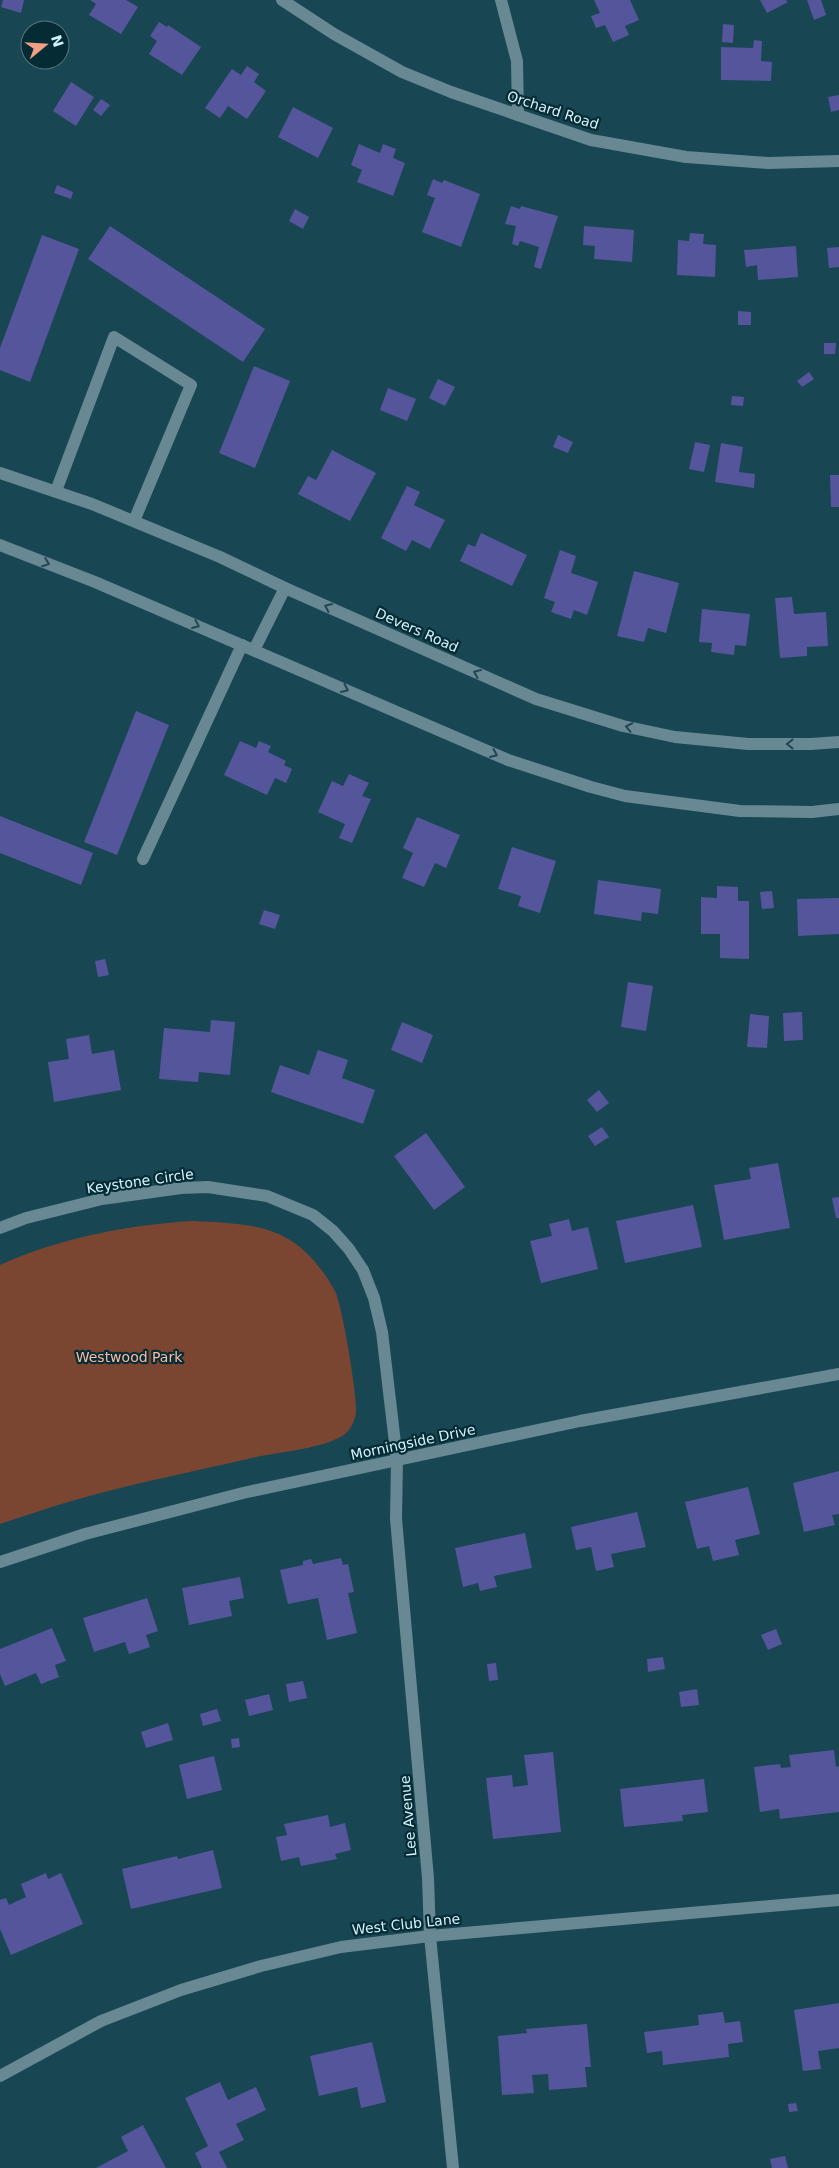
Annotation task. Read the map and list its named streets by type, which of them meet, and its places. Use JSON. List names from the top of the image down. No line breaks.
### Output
{"streets":{"street":["Orchard Road","Devers Road","Keystone Circle","Morningside Drive","Lee Avenue","West Club Lane"]},"crossings":[["Keystone Circle","Morningside Drive"],["Keystone Circle","Lee Avenue"],["Morningside Drive","Lee Avenue"],["Lee Avenue","West Club Lane"]],"parks":["Westwood Park"],"north":"right"}
